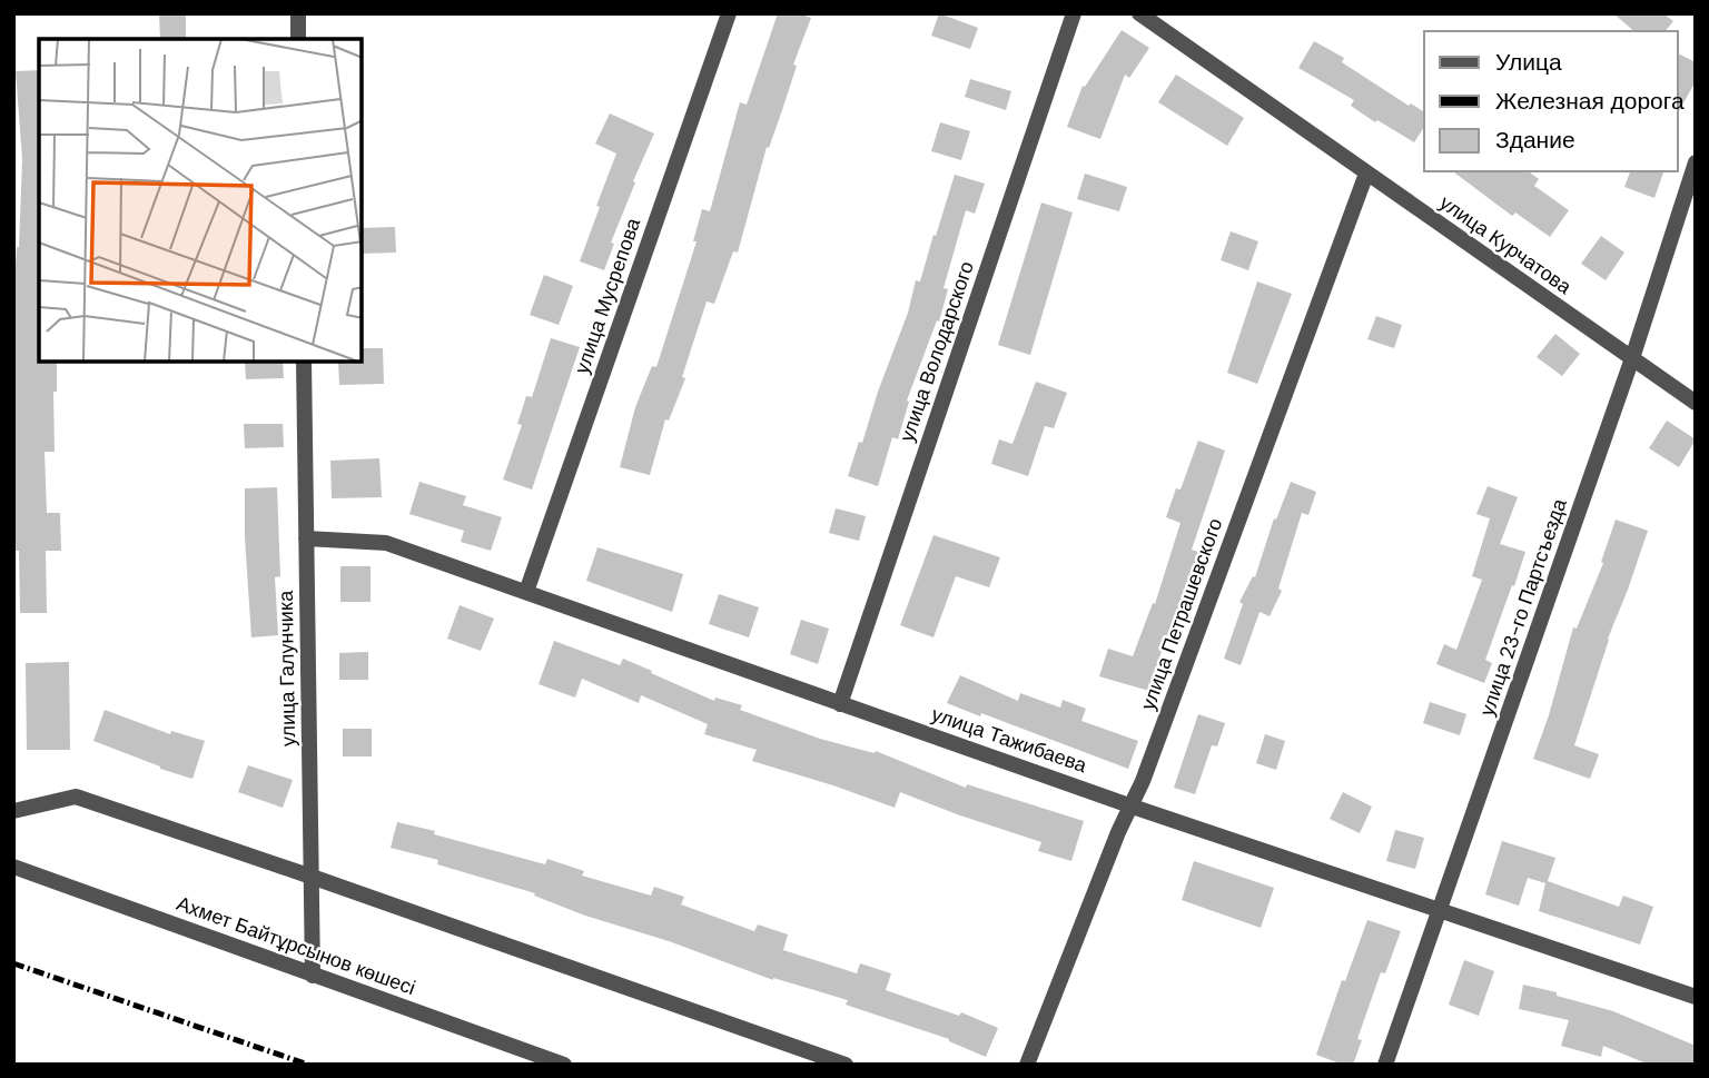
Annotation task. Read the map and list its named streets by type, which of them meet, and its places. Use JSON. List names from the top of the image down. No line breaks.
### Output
{"streets":{"street":["улица Курчатова","улица Мусрепова","улица Володарского","улица 23-го Партсъезда","улица Петрашевского","улица Галунчика","улица Тажибаева","Ахмет Байтұрсынов көшесі"]},"crossings":[["улица Курчатова","улица 23-го Партсъезда"],["улица Курчатова","улица Петрашевского"],["улица Мусрепова","улица Тажибаева"],["улица Володарского","улица Тажибаева"],["улица 23-го Партсъезда","улица Тажибаева"],["улица Петрашевского","улица Тажибаева"],["улица Галунчика","улица Тажибаева"],["улица Галунчика","Ахмет Байтұрсынов көшесі"]],"legend":["Улица","Железная дорога","Здание"]}
